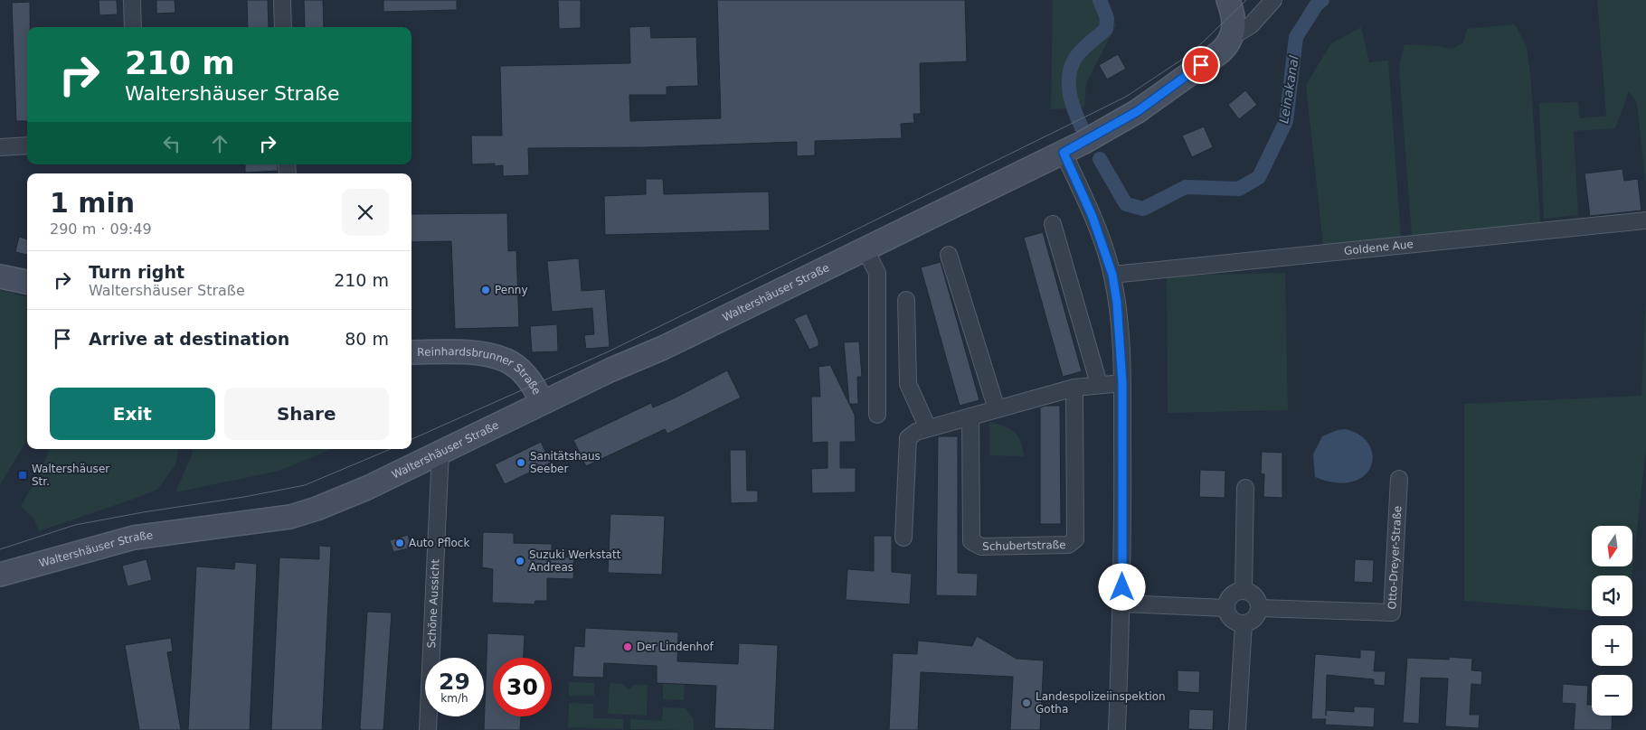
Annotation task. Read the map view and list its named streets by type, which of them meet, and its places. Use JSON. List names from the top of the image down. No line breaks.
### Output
{"streets":{"main road":["Waltershäuser Straße","Reinhardsbrunner Straße"],"street":["Goldene Aue","Schubertstraße","Otto-Dreyer-Straße","Schöne Aussicht"]},"crossings":[["Waltershäuser Straße","Reinhardsbrunner Straße"],["Waltershäuser Straße","Schöne Aussicht"]],"water":["Leinakanal"],"places":{"other":["Penny","Sanitätshaus Seeber","Auto Pflock","Suzuki Werkstatt Andreas","Der Lindenhof","Landespolizeiinspektion Gotha"],"transit":["Waltershäuser Str."]},"north":"bottom","page":{"turn":["210 m","Waltershäuser Straße"],"heading":["1 min","290 m · 09:49"],"list":[{"name":"Turn right","note":"Waltershäuser Straße","value":"210 m"},{"name":"Arrive at destination","value":"80 m"}],"buttons":["Exit","Share"],"map_buttons":["+","−"],"speed":"29 km/h","limit":"30"}}
